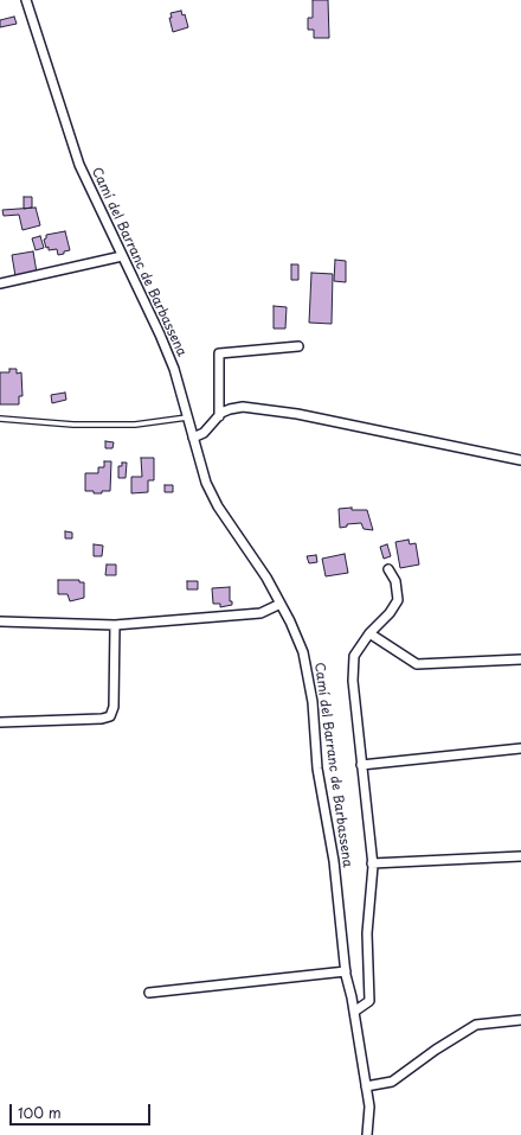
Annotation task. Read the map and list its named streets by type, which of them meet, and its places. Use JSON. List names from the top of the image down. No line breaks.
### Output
{"streets":{"street":["Camí del Barranc de Barbassena"]},"scale_bar":"100 m"}
